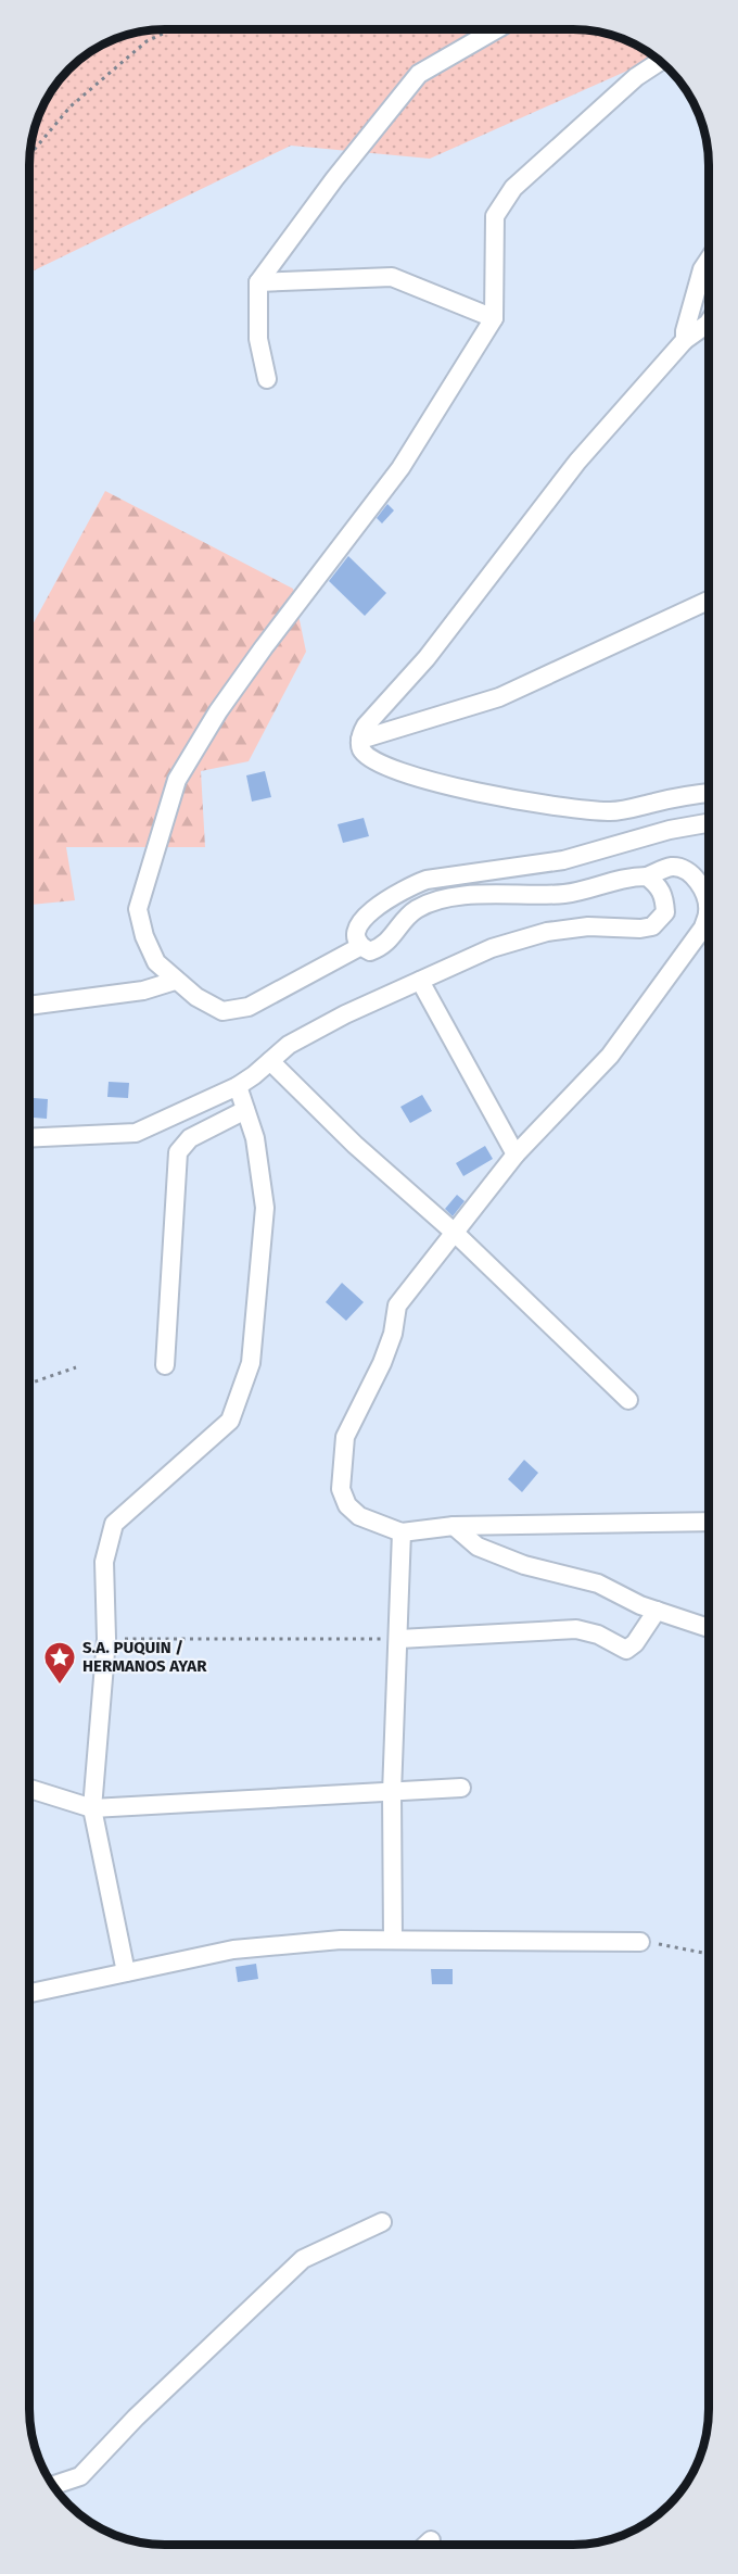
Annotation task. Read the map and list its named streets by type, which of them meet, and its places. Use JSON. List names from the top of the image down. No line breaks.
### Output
{"places":{"place":["S.A. PUQUIN / HERMANOS AYAR"]}}
